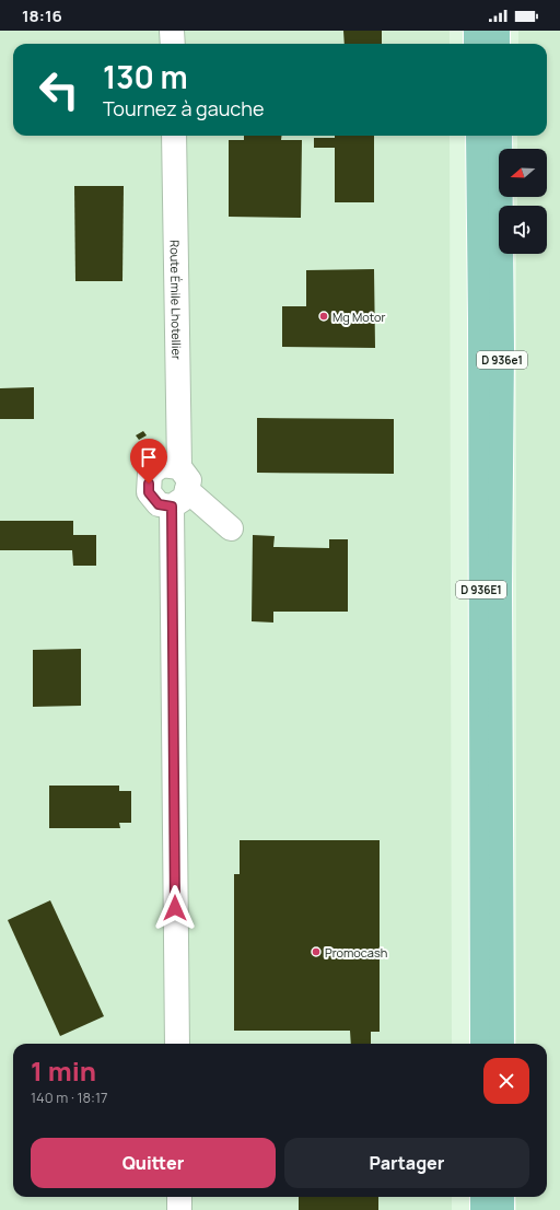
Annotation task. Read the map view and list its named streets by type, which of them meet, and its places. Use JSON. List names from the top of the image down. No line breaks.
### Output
{"streets":{"main road":["D 936e1","D 936E1"],"street":["Route Émile Lhotellier"]},"crossings":[["D 936e1","D 936E1"]],"places":["Mg Motor","Promocash"],"north":"left","page":{"status":"18:16","turn":["130 m","Tournez à gauche"],"heading":["1 min","140 m · 18:17"],"buttons":["Quitter","Partager"]}}
